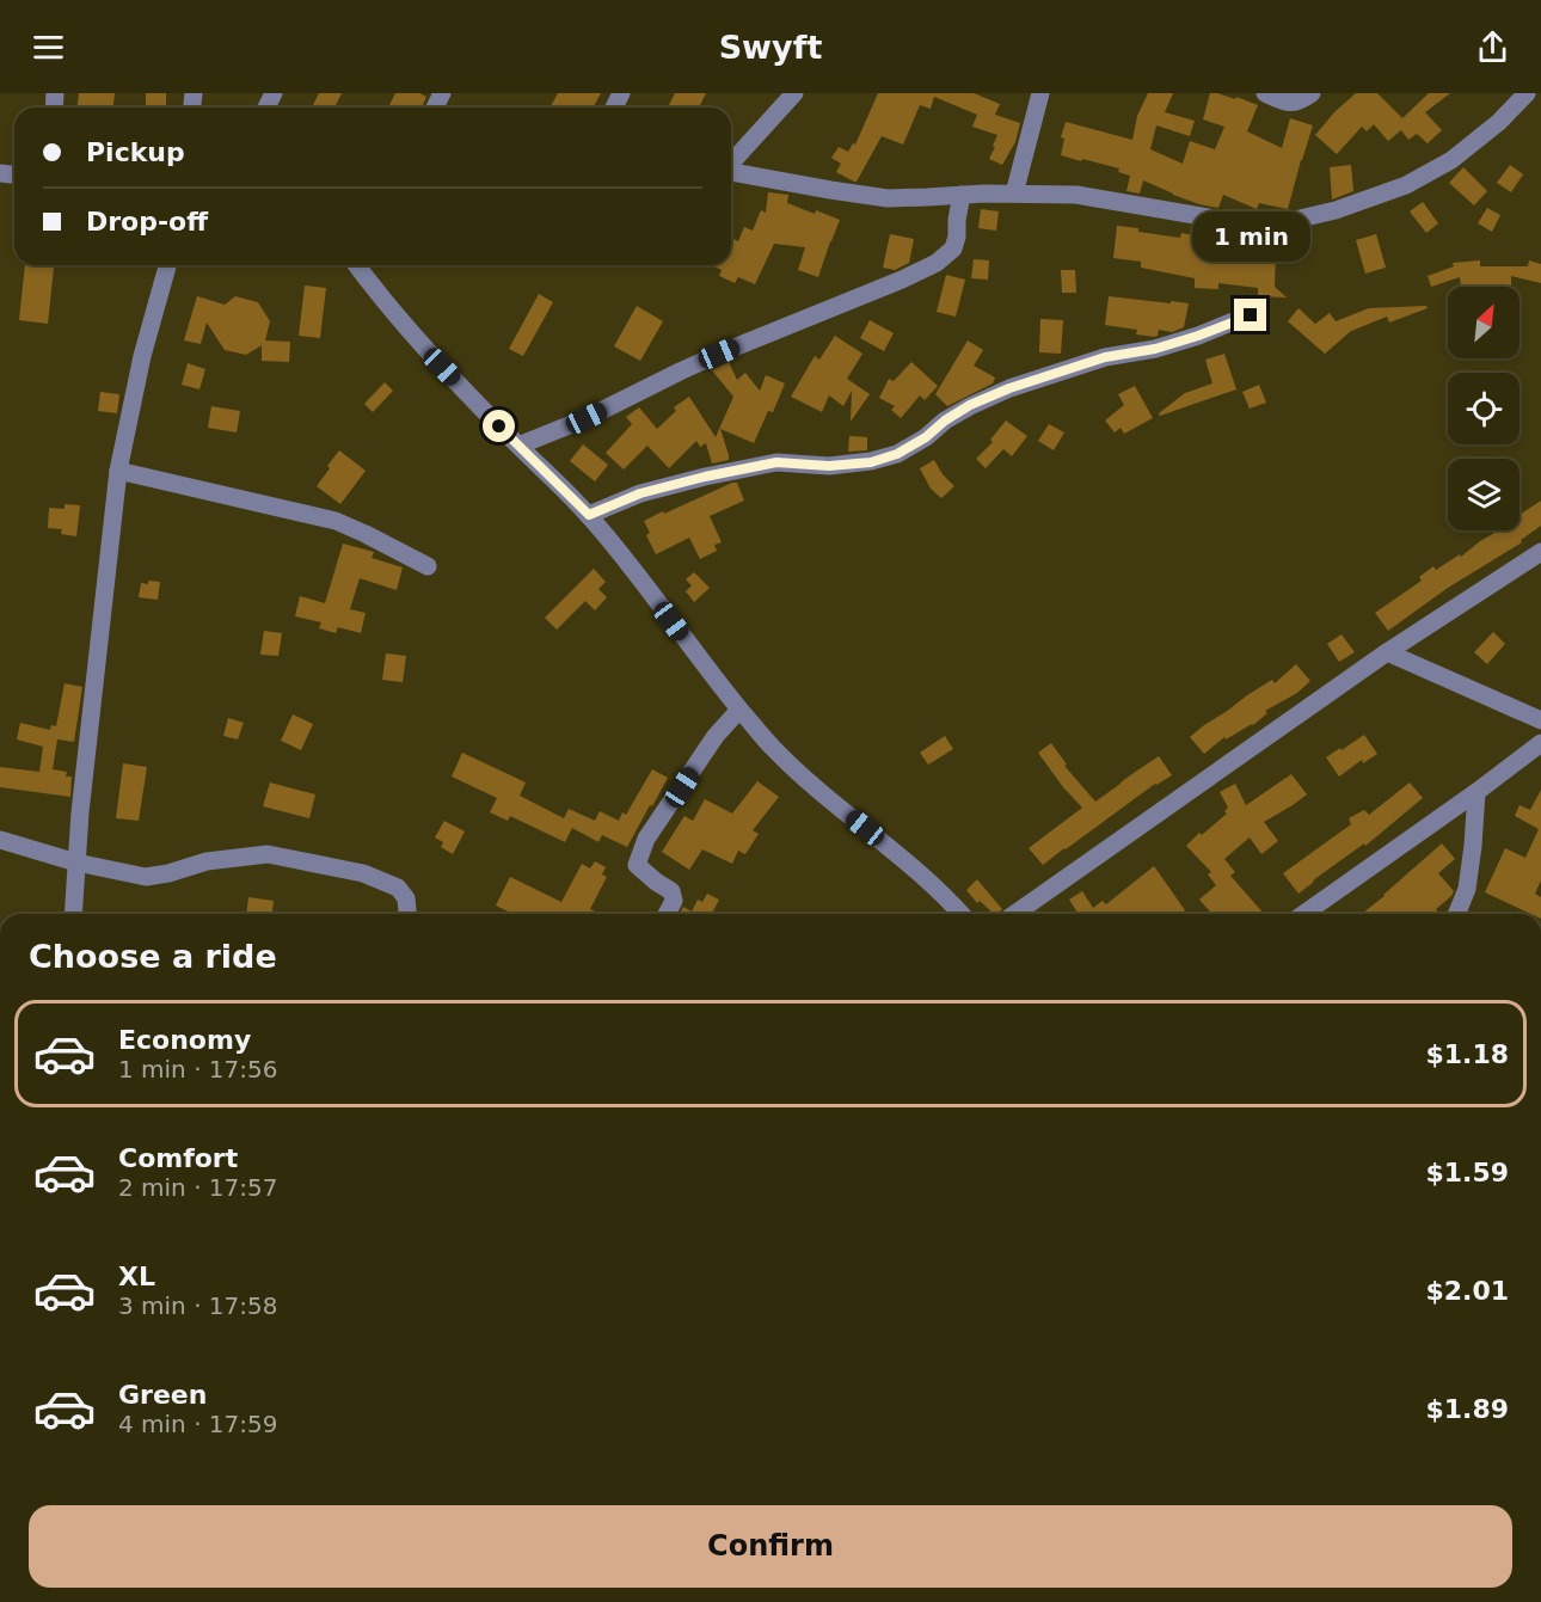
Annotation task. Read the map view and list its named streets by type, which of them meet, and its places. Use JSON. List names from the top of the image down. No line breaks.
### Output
{"north":"top right","page":{"header":"Swyft","banner":["Pickup","Drop-off"],"bubble":"1 min","heading":"Choose a ride","list":[{"name":"Economy","note":"1 min · 17:56","value":"$1.18"},{"name":"Comfort","note":"2 min · 17:57","value":"$1.59"},{"name":"XL","note":"3 min · 17:58","value":"$2.01"},{"name":"Green","note":"4 min · 17:59","value":"$1.89"}],"buttons":"Confirm"}}
